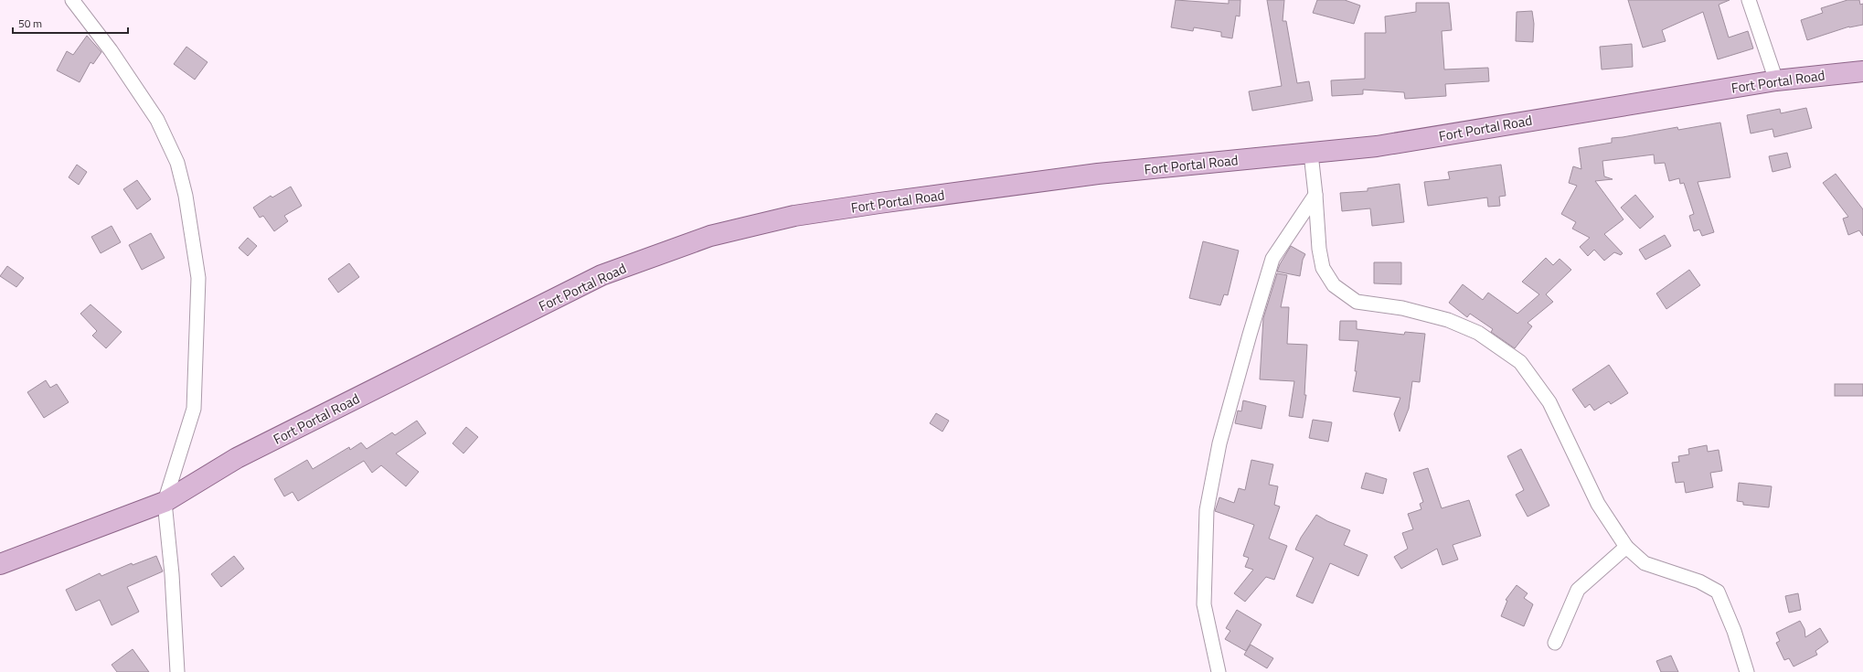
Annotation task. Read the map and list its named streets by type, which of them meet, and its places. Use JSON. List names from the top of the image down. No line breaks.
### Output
{"streets":{"main road":["Fort Portal Road"]},"scale_bar":"50 m"}
